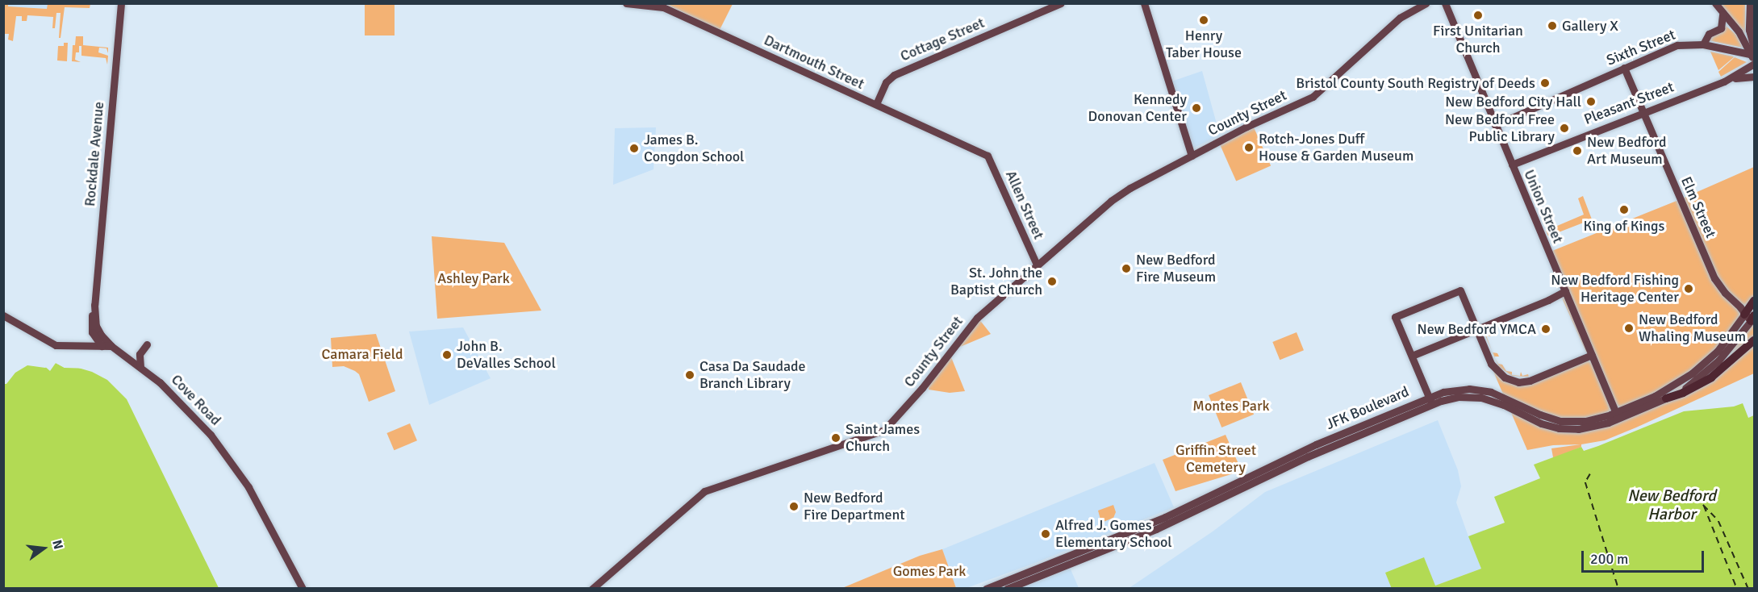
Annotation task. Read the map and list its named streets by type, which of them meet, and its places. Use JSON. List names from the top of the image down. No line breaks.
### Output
{"streets":{"main road":["Cottage Street","Sixth Street","Dartmouth Street","Pleasant Street","County Street","Rockdale Avenue","Allen Street","Union Street","Elm Street","Cove Road","JFK Boulevard"]},"crossings":[["Cottage Street","Dartmouth Street"],["Sixth Street","Union Street"],["Sixth Street","Elm Street"],["Dartmouth Street","Allen Street"],["Pleasant Street","Union Street"],["Pleasant Street","Elm Street"],["County Street","Allen Street"],["Rockdale Avenue","Cove Road"],["Union Street","JFK Boulevard"],["Elm Street","JFK Boulevard"]],"water":["New Bedford Harbor"],"parks":["Ashley Park","Camara Field","Montes Park","Griffin Street Cemetery","Gomes Park"],"places":["First Unitarian Church","Henry Taber House","Gallery X","Bristol County South Registry of Deeds","New Bedford City Hall","Kennedy Donovan Center","New Bedford Free Public Library","Rotch-Jones Duff House & Garden Museum","James B. Congdon School","New Bedford Art Museum","King of Kings","New Bedford Fire Museum","St. John the Baptist Church","New Bedford Fishing Heritage Center","New Bedford Whaling Museum","New Bedford YMCA","John B. DeValles School","Casa Da Saudade Branch Library","Saint James Church","New Bedford Fire Department","Alfred J. Gomes Elementary School"],"scale_bar":"200 m","north":"right"}
